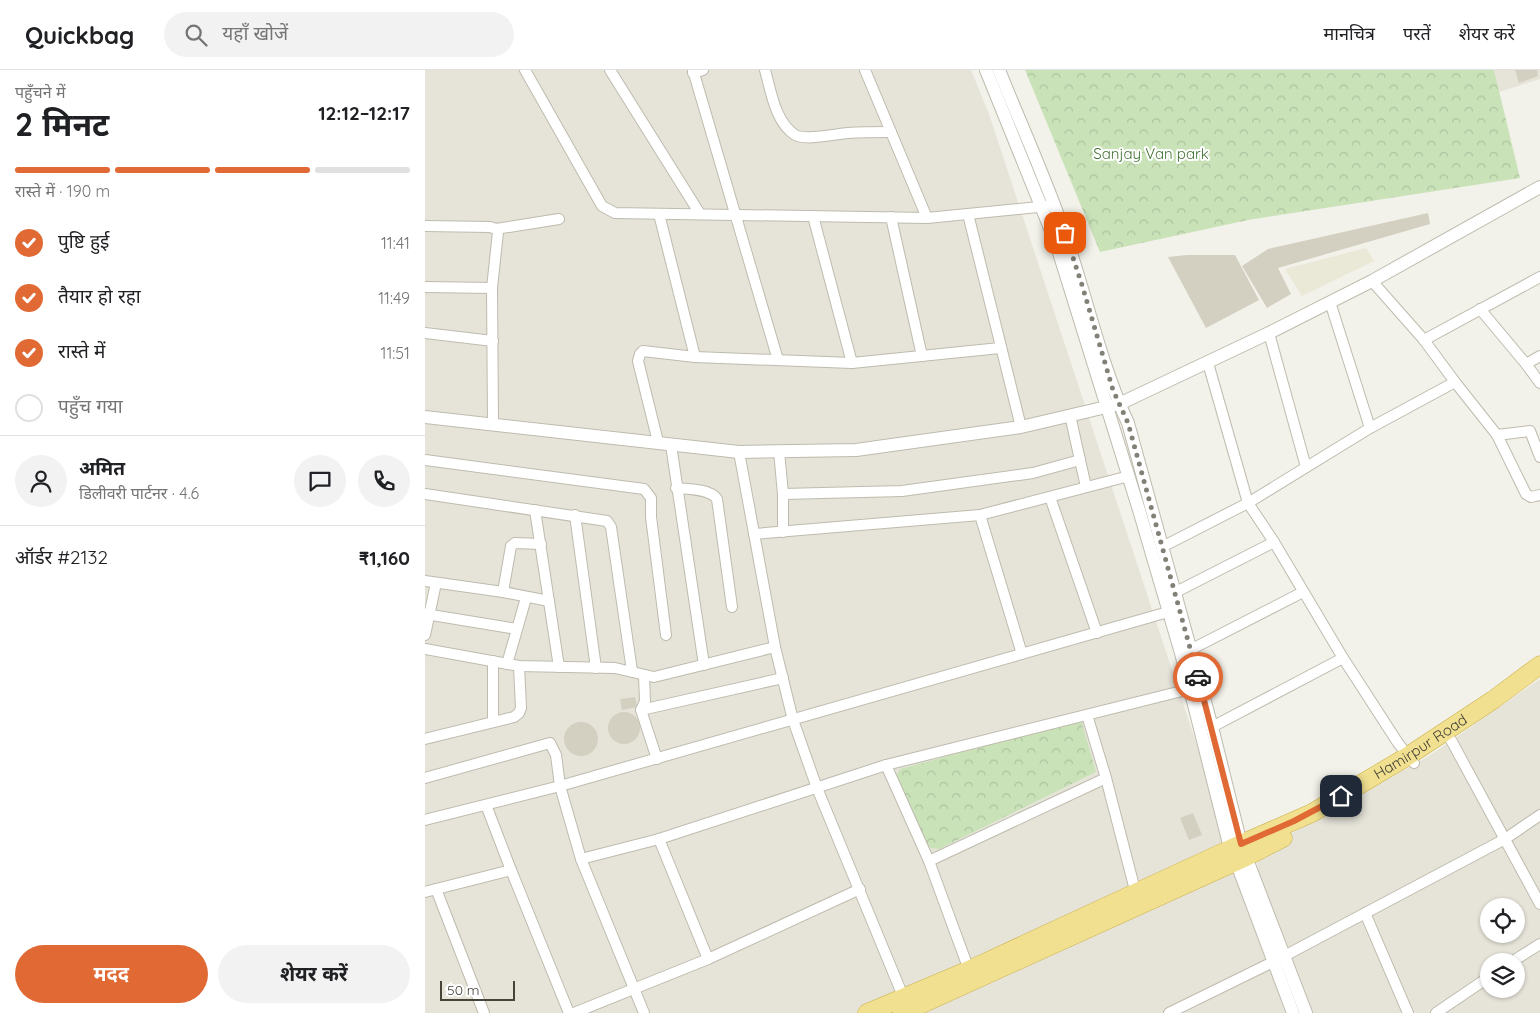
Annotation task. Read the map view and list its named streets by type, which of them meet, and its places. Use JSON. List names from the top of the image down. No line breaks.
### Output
{"streets":{"highway":["Hamirpur Road"]},"parks":["Sanjay Van park"],"scale_bar":"50 m","page":{"header":"Quickbag","search":"यहाँ खोजें","nav":["मानचित्र","परतें","शेयर करें"],"heading":["2 मिनट","पहुँचने में","12:12–12:17"],"panel":["अमित","डिलीवरी पार्टनर · 4.6","ऑर्डर #2132","₹1,160"],"bar":"रास्ते में · 190 m","list":[["पुष्टि हुई","11:41"],["तैयार हो रहा","11:49"],["रास्ते में","11:51"],"पहुँच गया"],"buttons":["मदद","शेयर करें"],"scale":"50 m"}}
